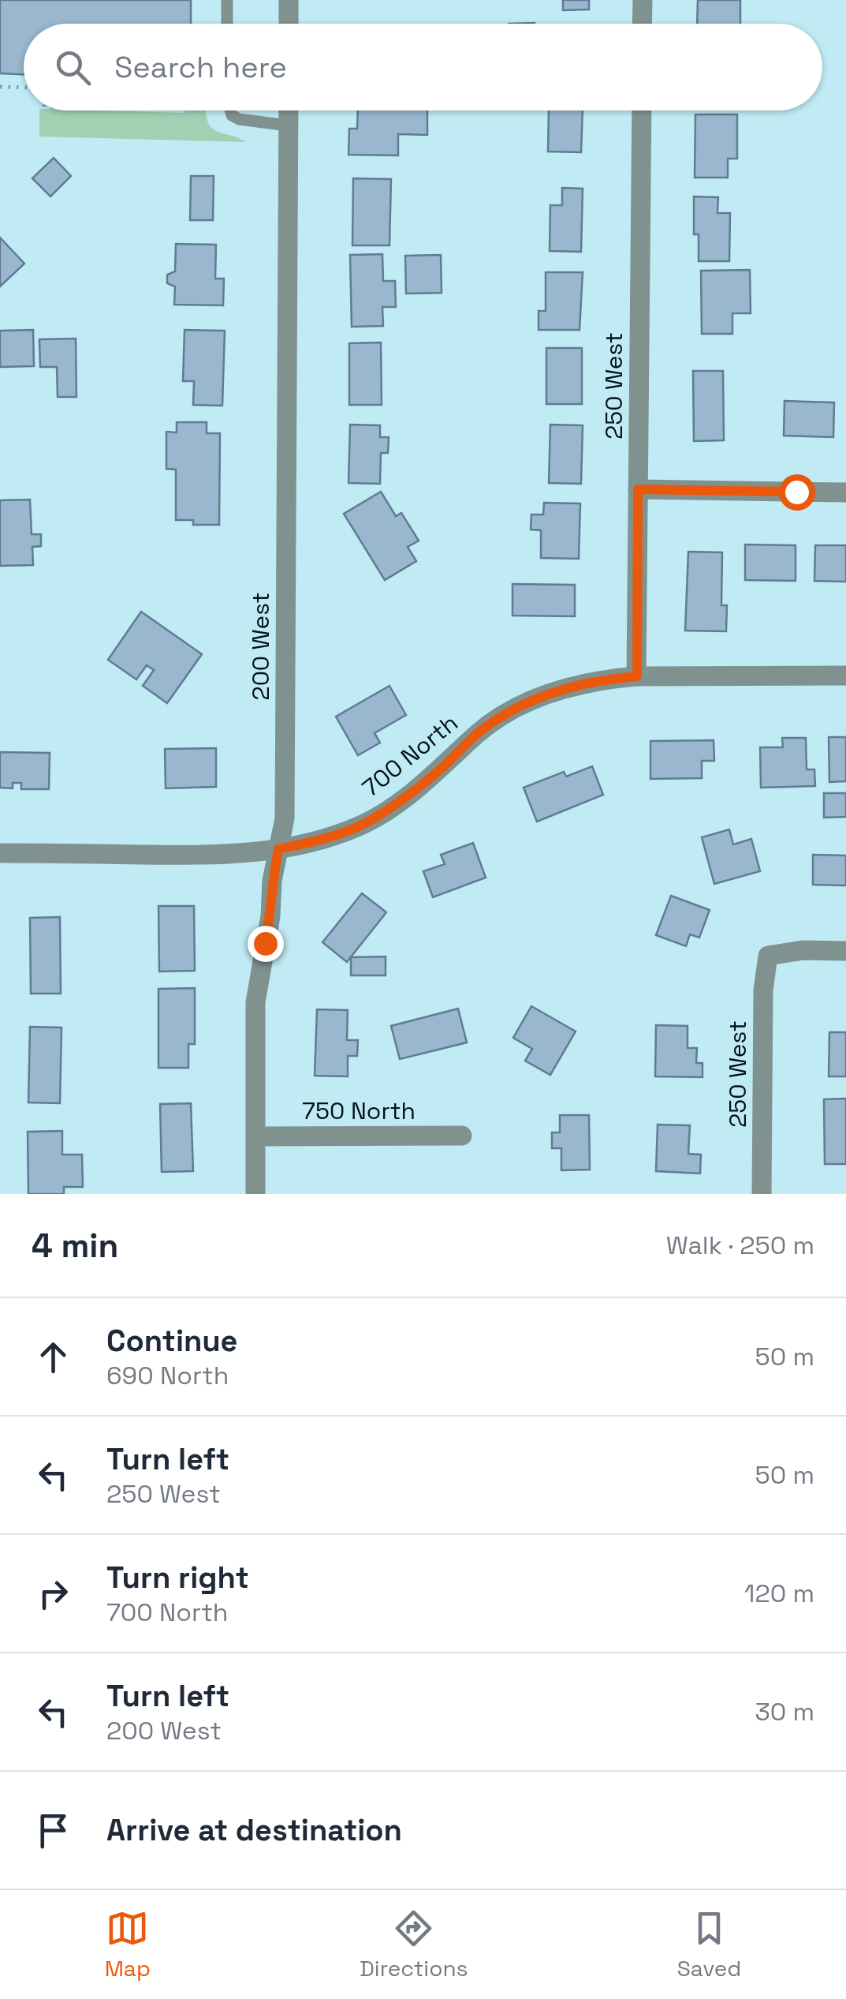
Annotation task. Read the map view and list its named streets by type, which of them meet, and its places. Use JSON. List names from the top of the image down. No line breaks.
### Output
{"streets":{"street":["250 West","200 West","700 North","750 North"]},"crossings":[["250 West","700 North"],["200 West","700 North"],["200 West","750 North"]],"page":{"search":"Search here","heading":["4 min","Walk · 250 m"],"list":[["Continue","690 North","50 m"],["Turn left","250 West","50 m"],["Turn right","700 North","120 m"],["Turn left","200 West","30 m"],"Arrive at destination"],"nav":["Map","Directions","Saved"]}}
